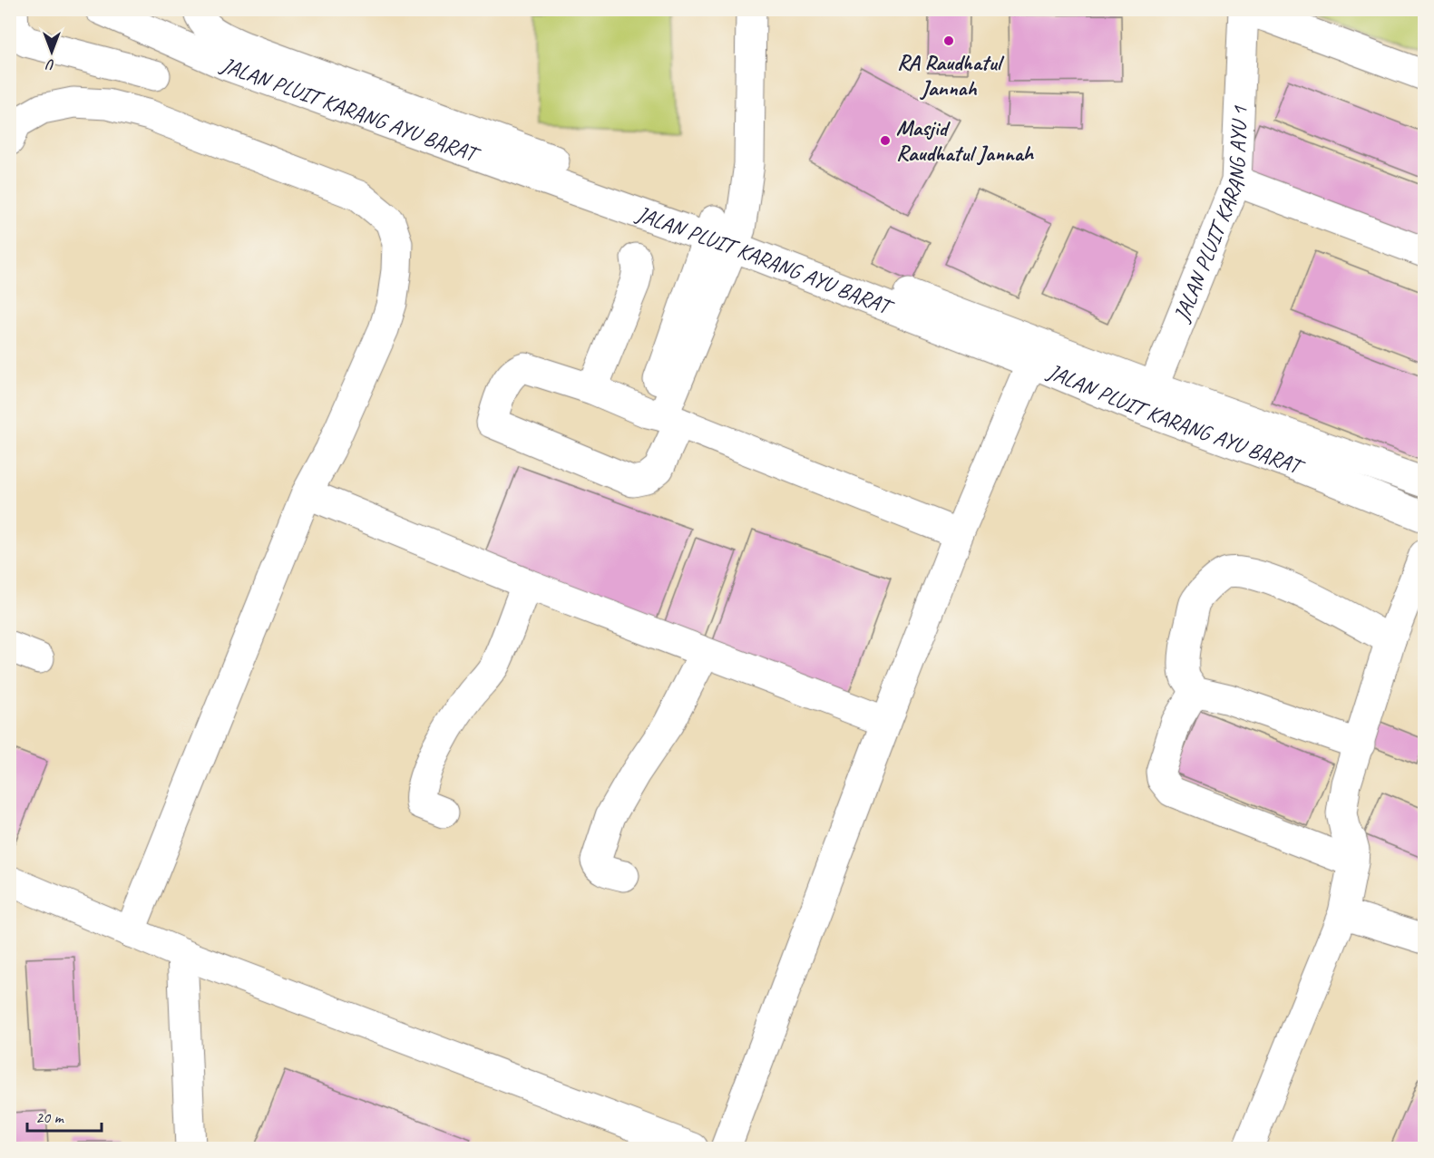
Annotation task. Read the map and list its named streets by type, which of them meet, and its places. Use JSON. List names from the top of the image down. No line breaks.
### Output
{"streets":{"street":["JALAN PLUIT KARANG AYU BARAT","JALAN PLUIT KARANG AYU 1"]},"crossings":[["JALAN PLUIT KARANG AYU BARAT","JALAN PLUIT KARANG AYU 1"]],"places":["RA Raudhatul Jannah","Masjid Raudhatul Jannah"],"scale_bar":"20 m","north":"bottom"}
